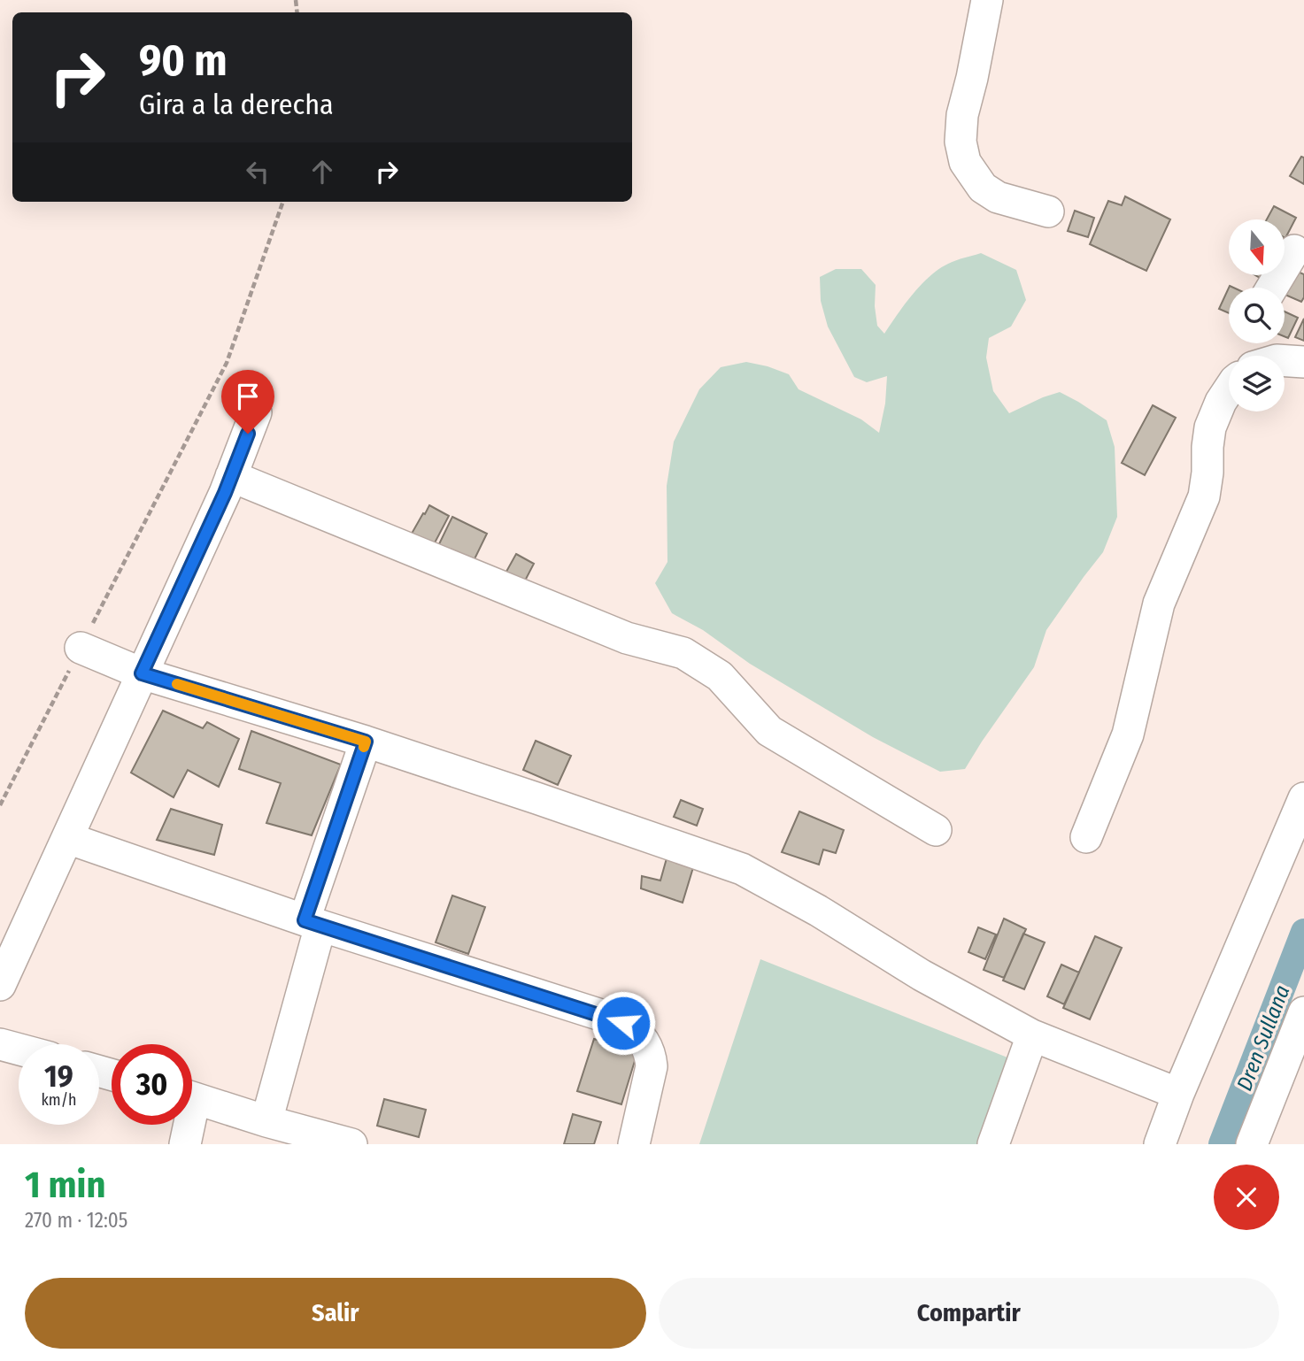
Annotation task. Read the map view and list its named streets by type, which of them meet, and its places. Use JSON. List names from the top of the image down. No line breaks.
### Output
{"water":["Dren Sullana"],"north":"bottom","page":{"turn":["90 m","Gira a la derecha"],"speed":"19 km/h","limit":"30","heading":["1 min","270 m · 12:05"],"buttons":["Salir","Compartir"]}}
